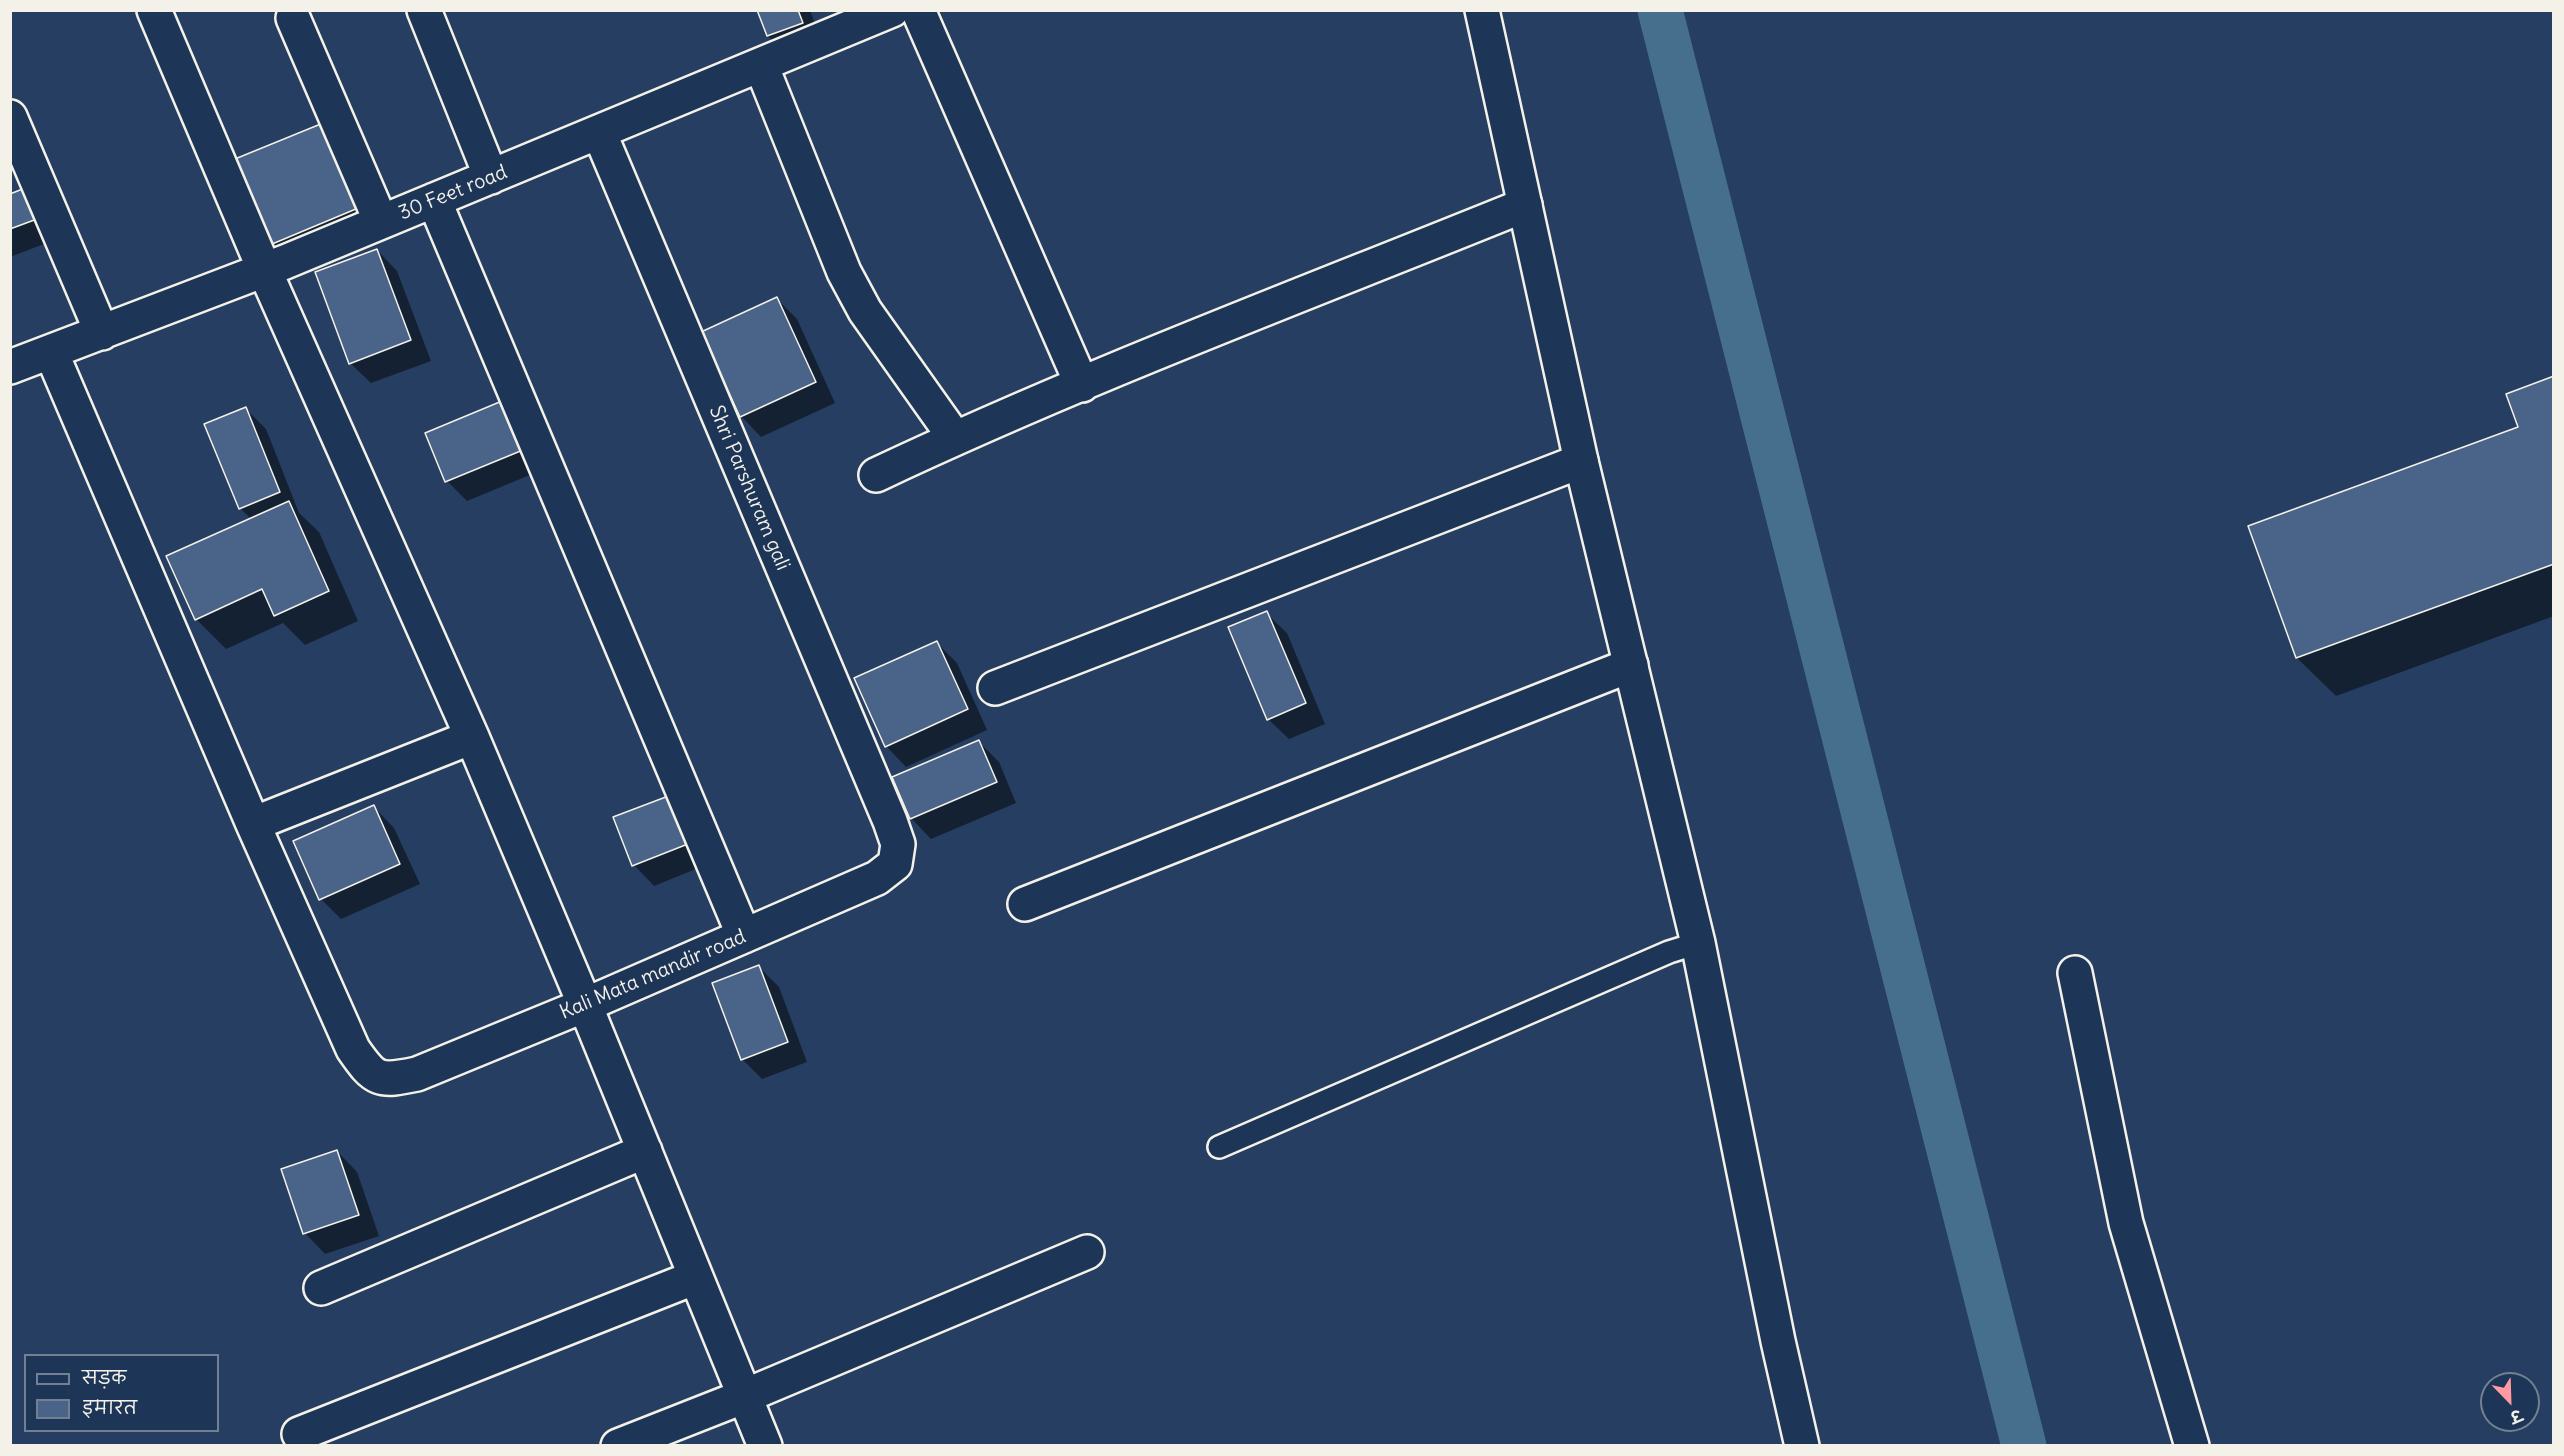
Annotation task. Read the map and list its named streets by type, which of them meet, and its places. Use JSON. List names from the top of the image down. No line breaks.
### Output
{"streets":{"street":["30 Feet road","Shri Parshuram gali","Kali Mata mandir road"]},"crossings":[["30 Feet road","Shri Parshuram gali"],["Shri Parshuram gali","Kali Mata mandir road"]],"legend":["सड़क","इमारत"],"north":"bottom right"}
